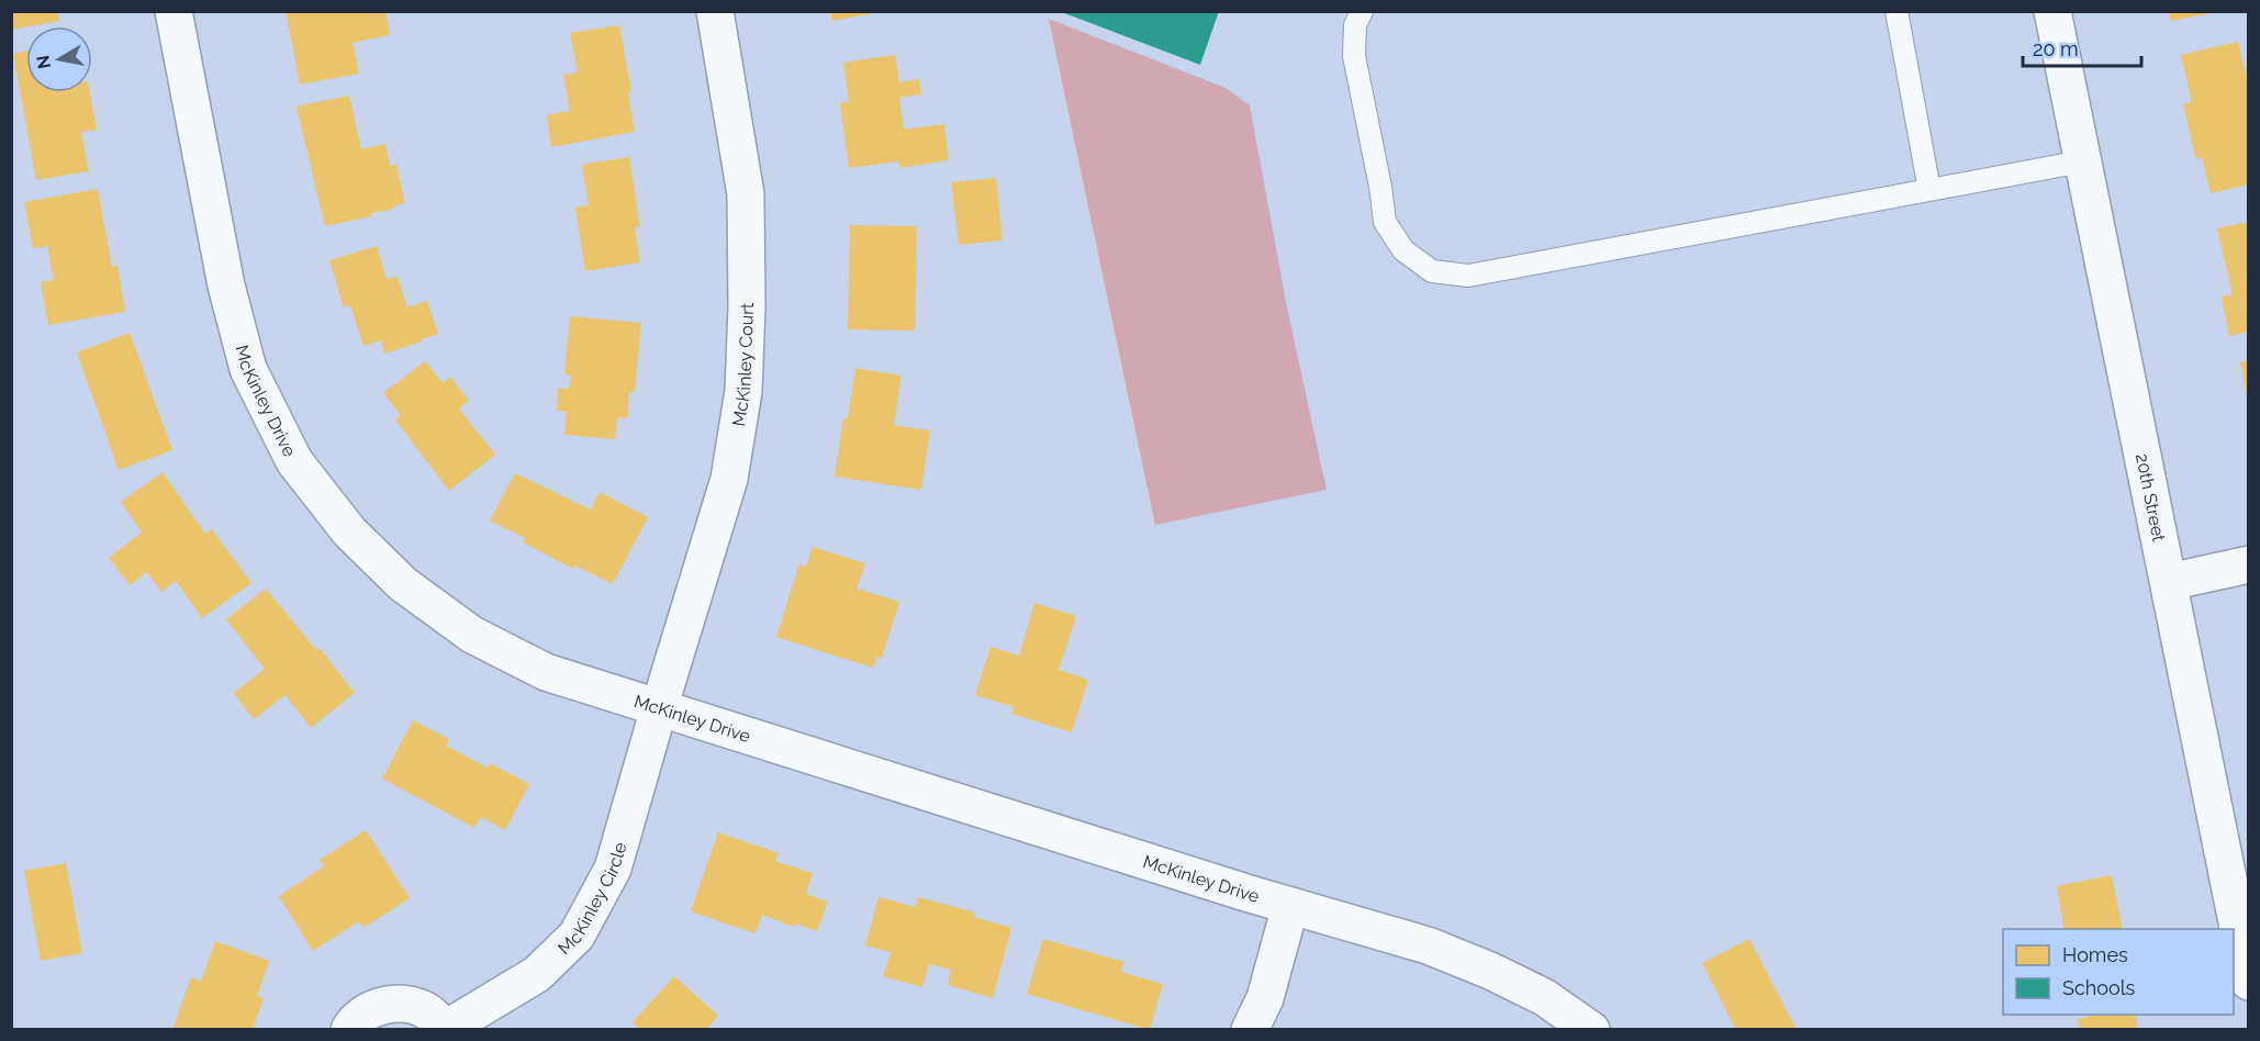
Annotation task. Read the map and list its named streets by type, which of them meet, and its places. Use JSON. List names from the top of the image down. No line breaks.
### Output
{"streets":{"street":["McKinley Court","McKinley Drive","20th Street","McKinley Circle"]},"crossings":[["McKinley Court","McKinley Drive"],["McKinley Court","McKinley Circle"],["McKinley Drive","McKinley Circle"]],"legend":["Homes","Schools"],"scale_bar":"20 m","north":"left"}
